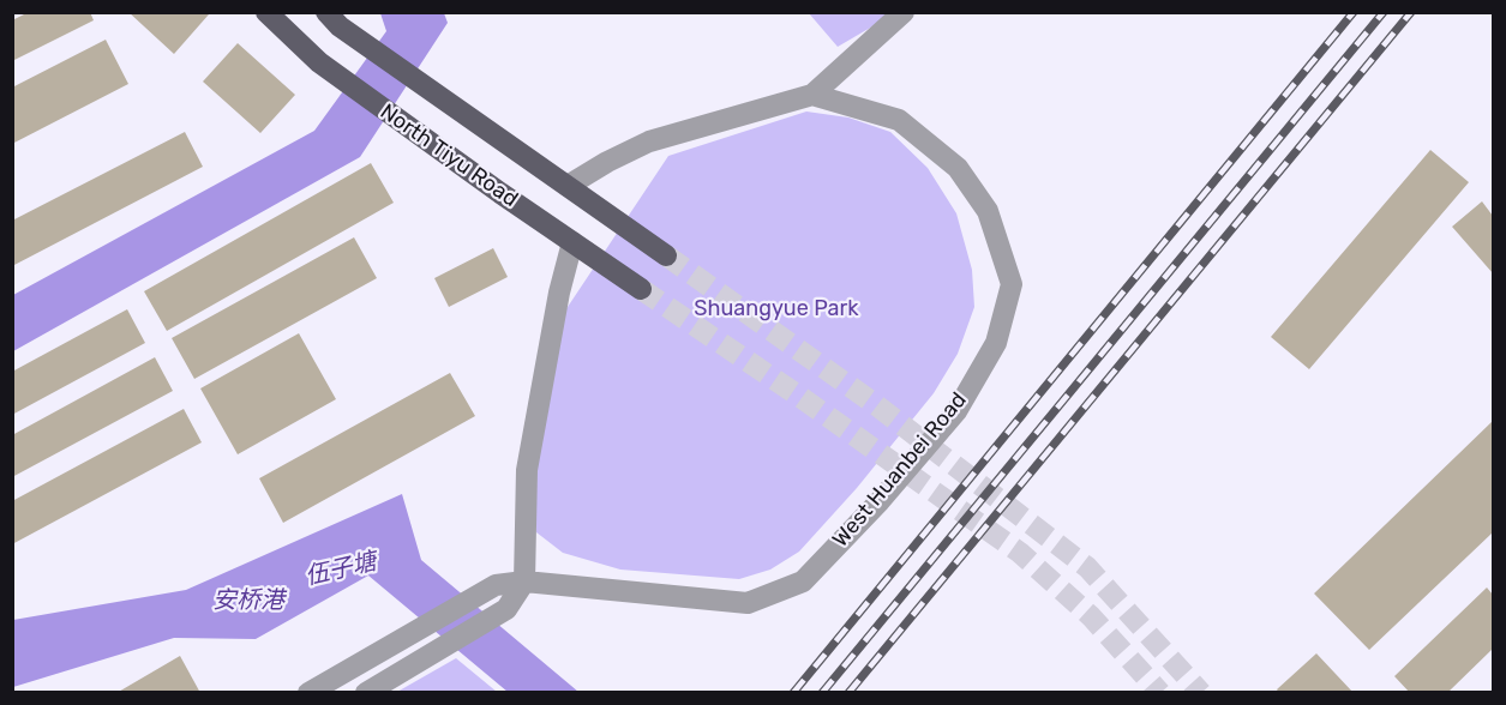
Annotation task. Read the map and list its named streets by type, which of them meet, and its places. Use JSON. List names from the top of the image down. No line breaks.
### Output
{"streets":{"main road":["North Tiyu Road"],"street":["West Huanbei Road"]},"water":["伍子塘","安桥港"],"parks":["Shuangyue Park"]}
